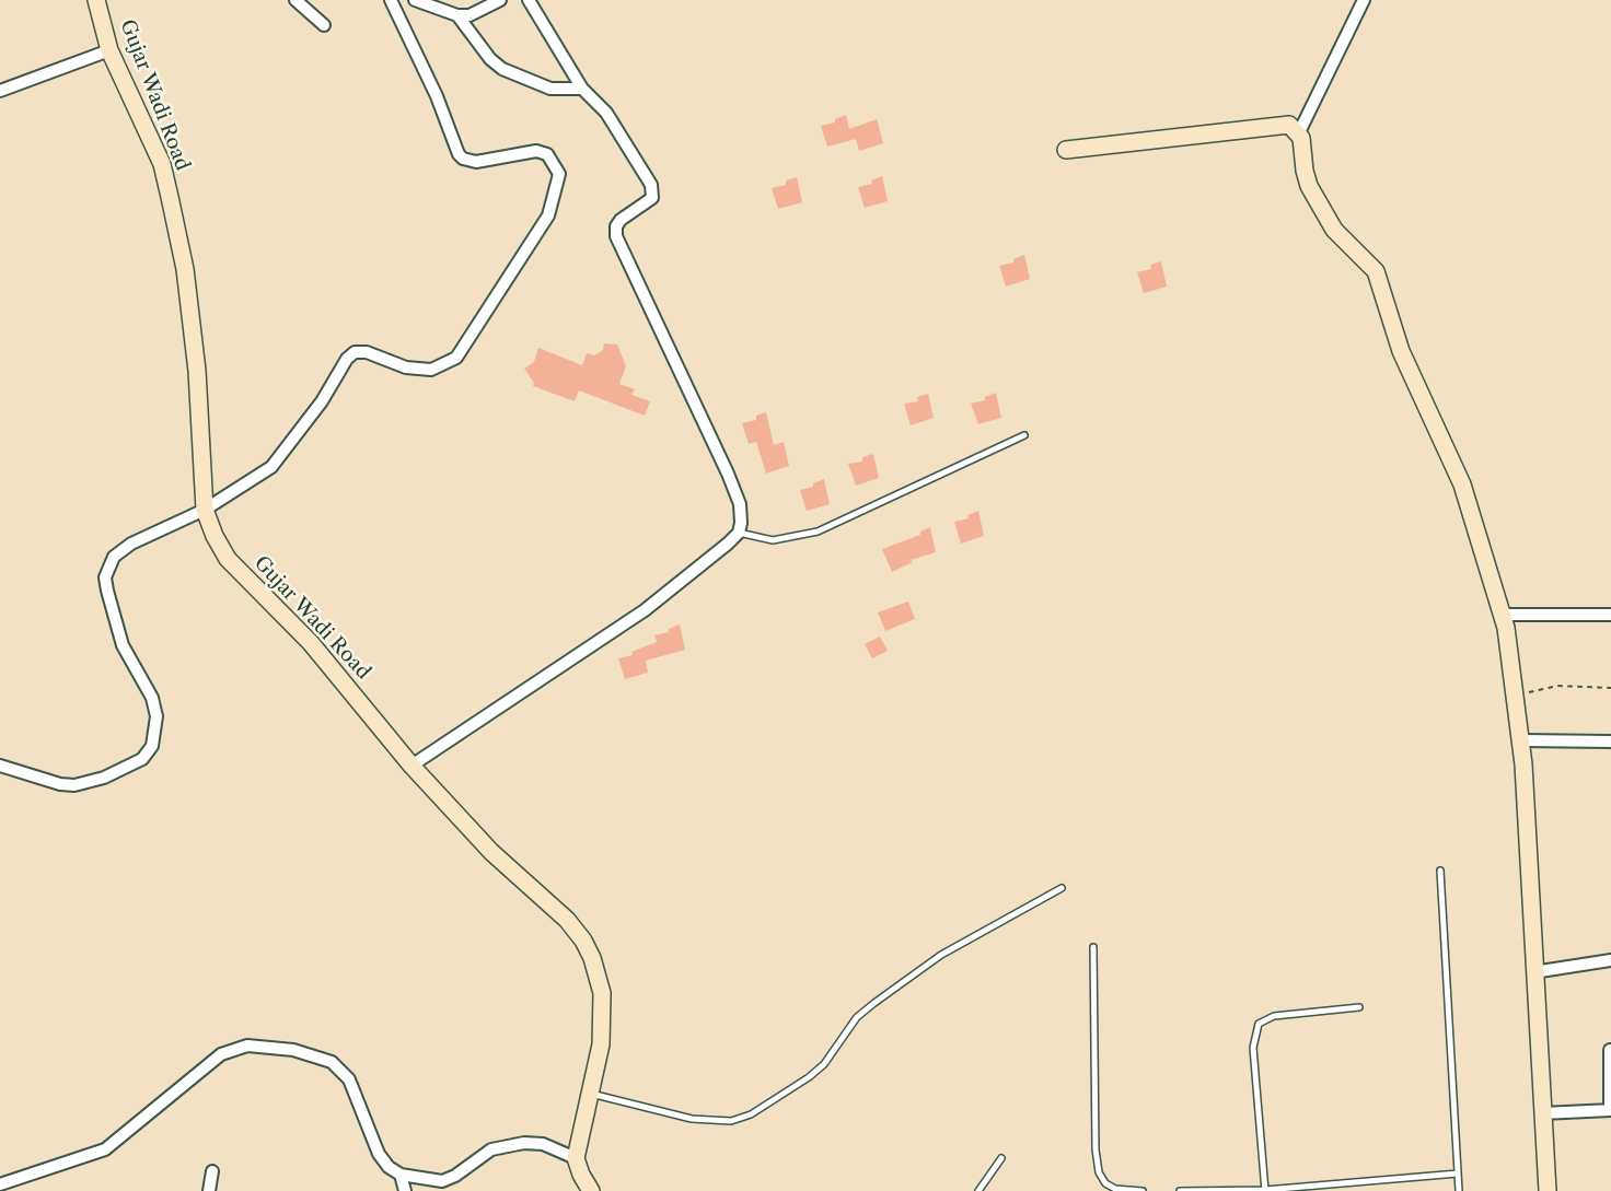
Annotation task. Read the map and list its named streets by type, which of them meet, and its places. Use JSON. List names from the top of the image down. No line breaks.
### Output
{"streets":{"street":["Gujar Wadi Road"]}}
